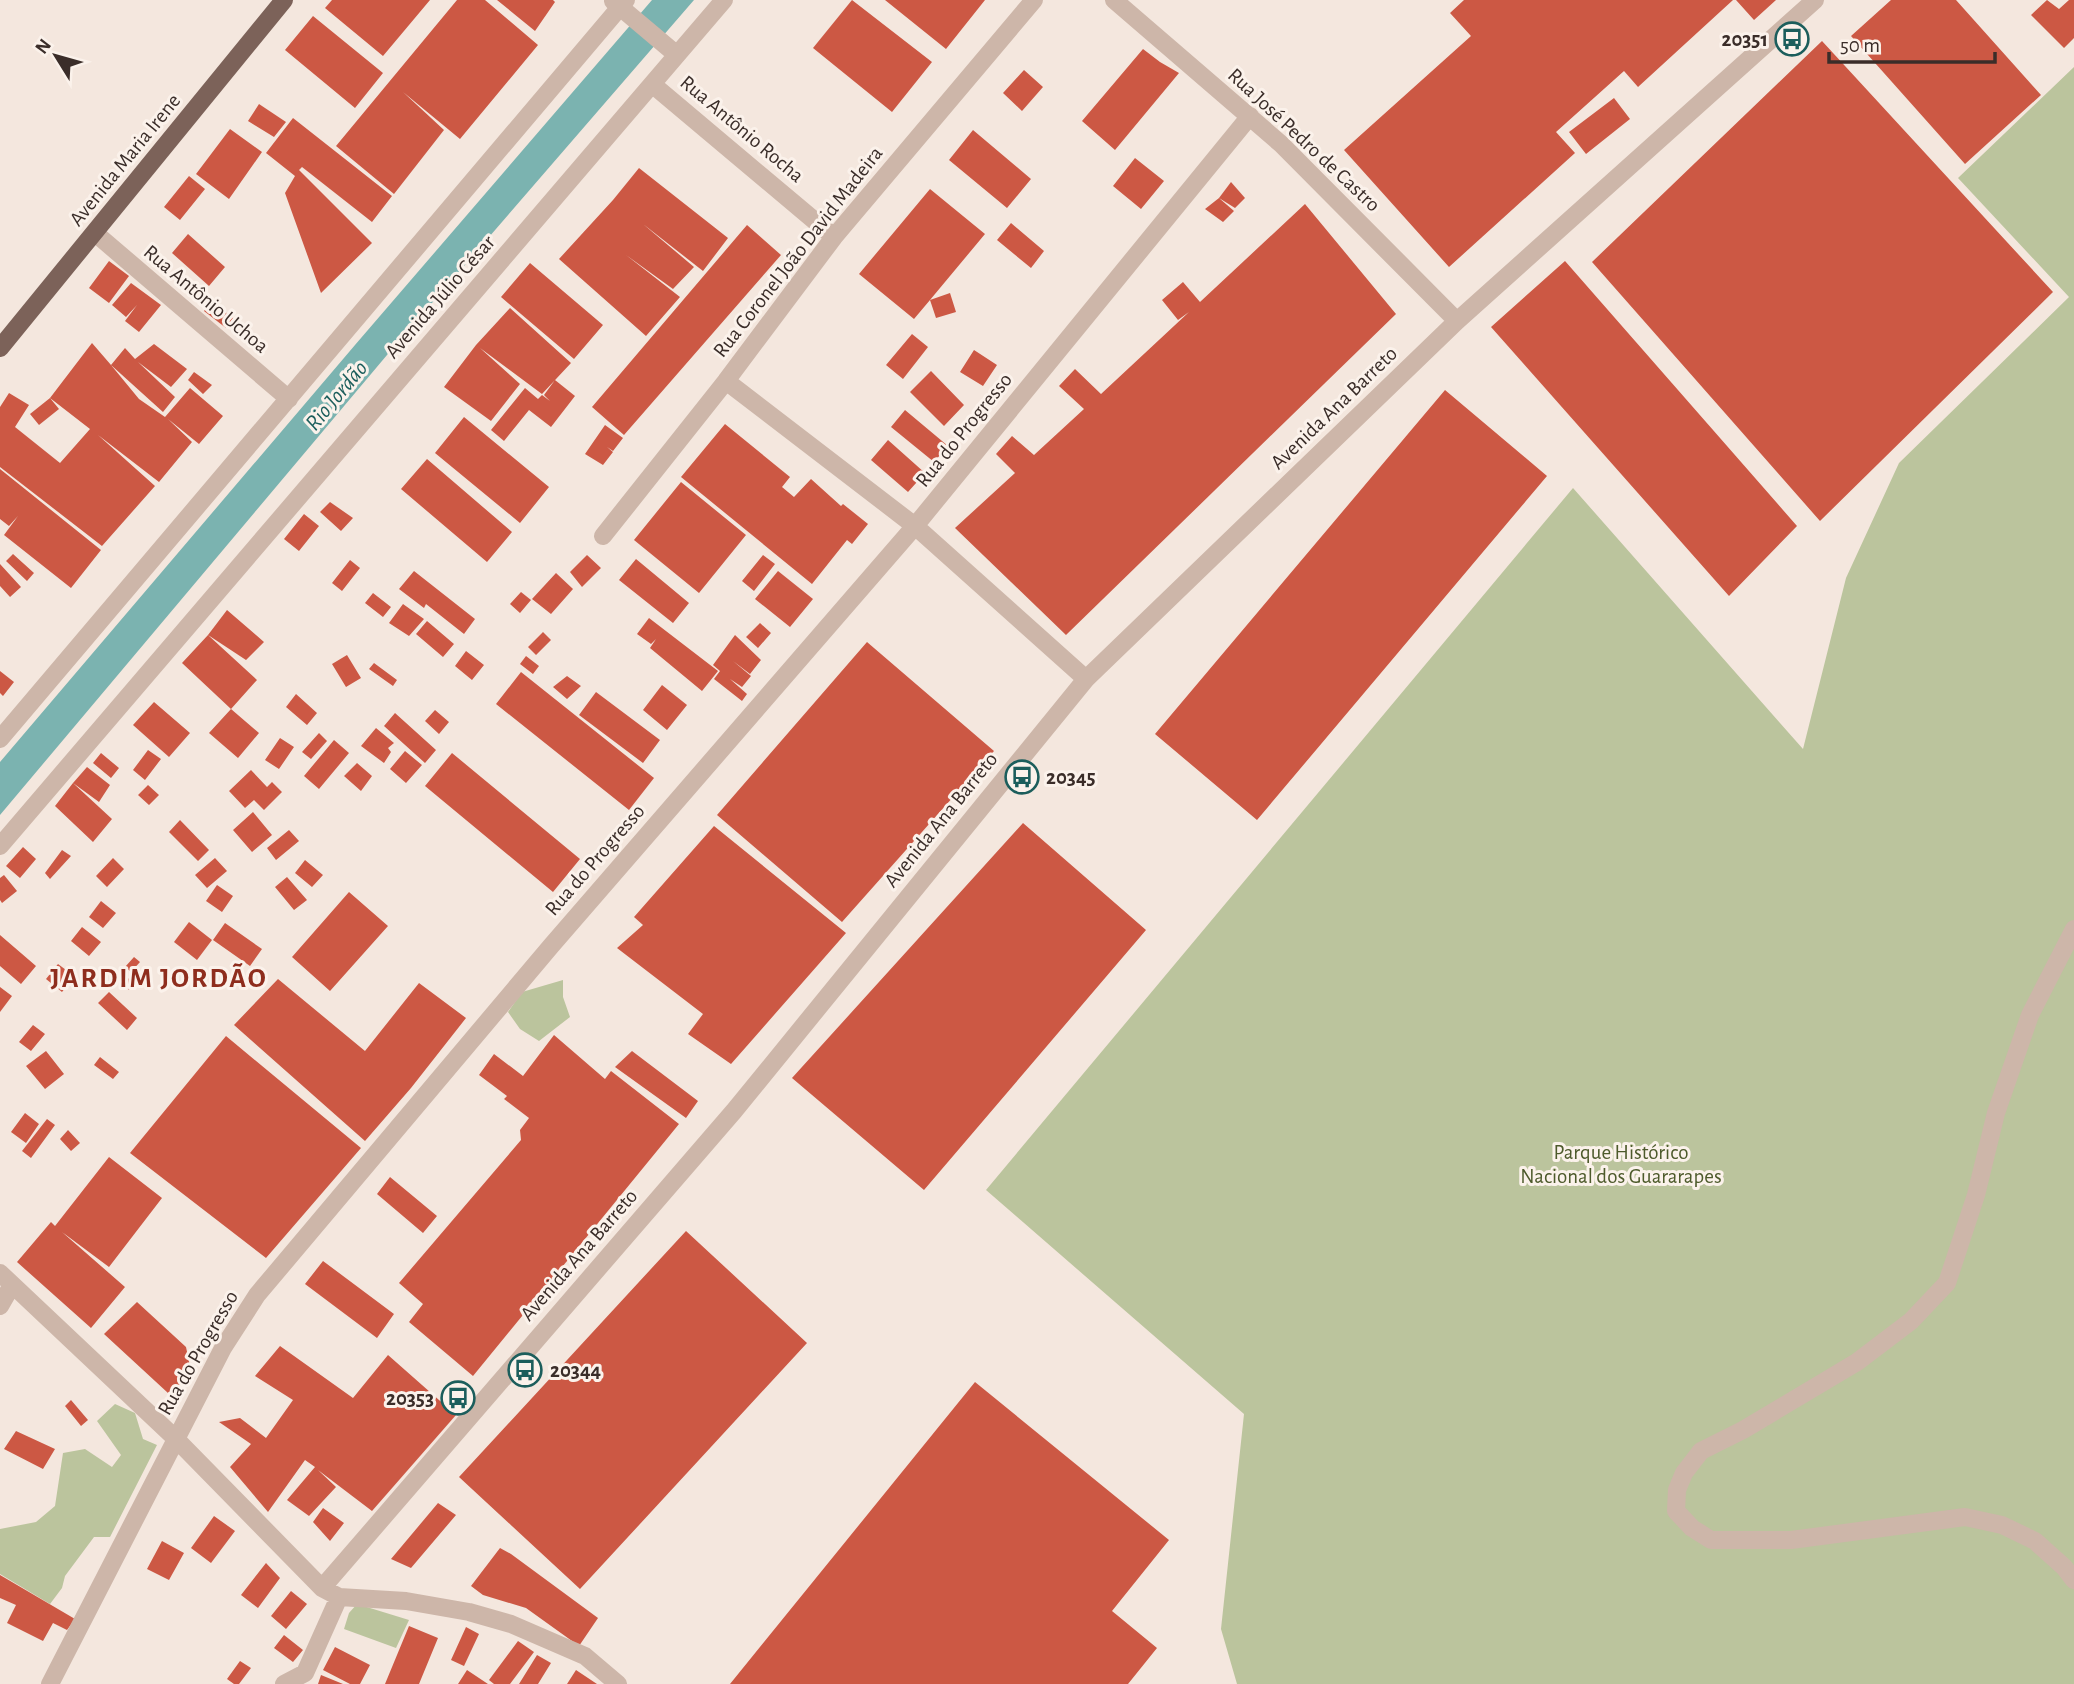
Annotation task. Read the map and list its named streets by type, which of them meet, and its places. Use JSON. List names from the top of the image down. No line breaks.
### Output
{"streets":{"main road":["Avenida Maria Irene"],"street":["Rua Antônio Rocha","Rua José Pedro de Castro","Rua Coronel João David Madeira","Avenida Júlio César","Rua Antônio Uchoa","Avenida Ana Barreto","Rua do Progresso"]},"crossings":[["Rua Antônio Rocha","Rua Coronel João David Madeira"],["Rua Antônio Rocha","Avenida Júlio César"],["Rua José Pedro de Castro","Avenida Ana Barreto"],["Rua José Pedro de Castro","Rua do Progresso"],["Avenida Maria Irene","Rua Antônio Uchoa"]],"districts":["JARDIM JORDÃO"],"water":["Rio Jordão"],"parks":["Parque Histórico Nacional dos Guararapes"],"places":{"bus stop":["20351","20345","20344","20353"]},"scale_bar":"50 m","north":"top left"}
